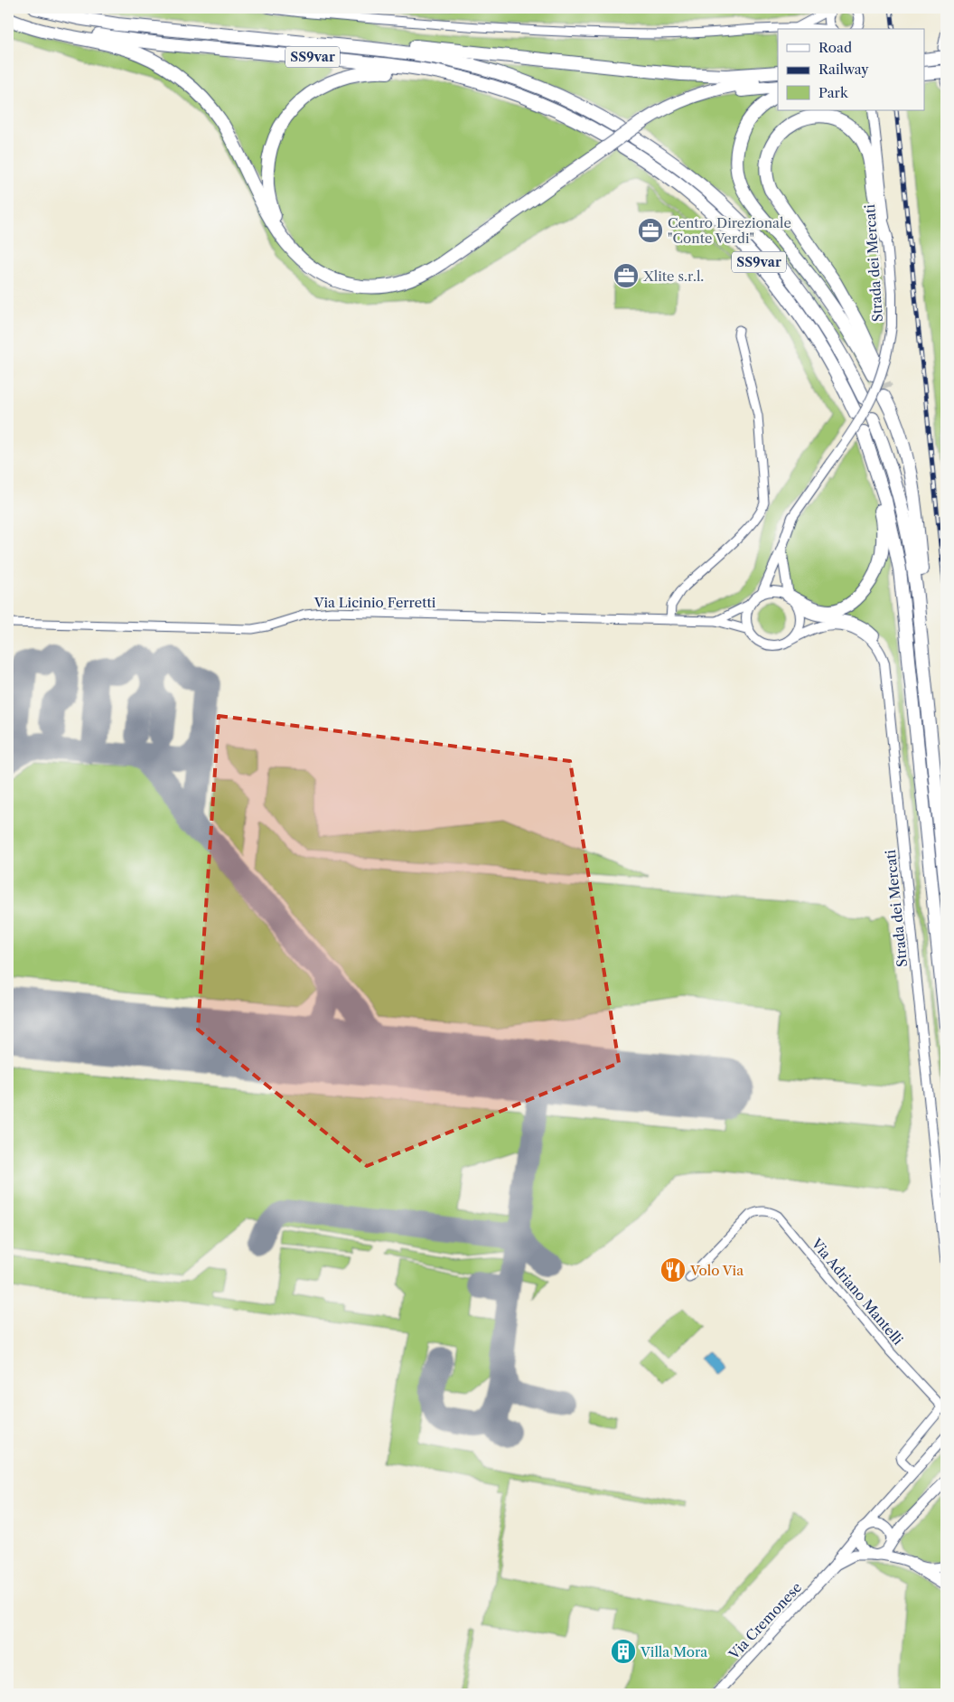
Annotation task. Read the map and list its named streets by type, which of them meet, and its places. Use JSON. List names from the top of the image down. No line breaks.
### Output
{"streets":{"highway":["SS9var"],"main road":["Via Cremonese"],"street":["Strada dei Mercati","Via Licinio Ferretti","Via Adriano Mantelli"]},"places":{"office":["Centro Direzionale \"Conte Verdi\"","Xlite s.r.l."],"restaurant":["Volo Via"],"building":["Villa Mora"]},"legend":["Road","Railway","Park"]}
